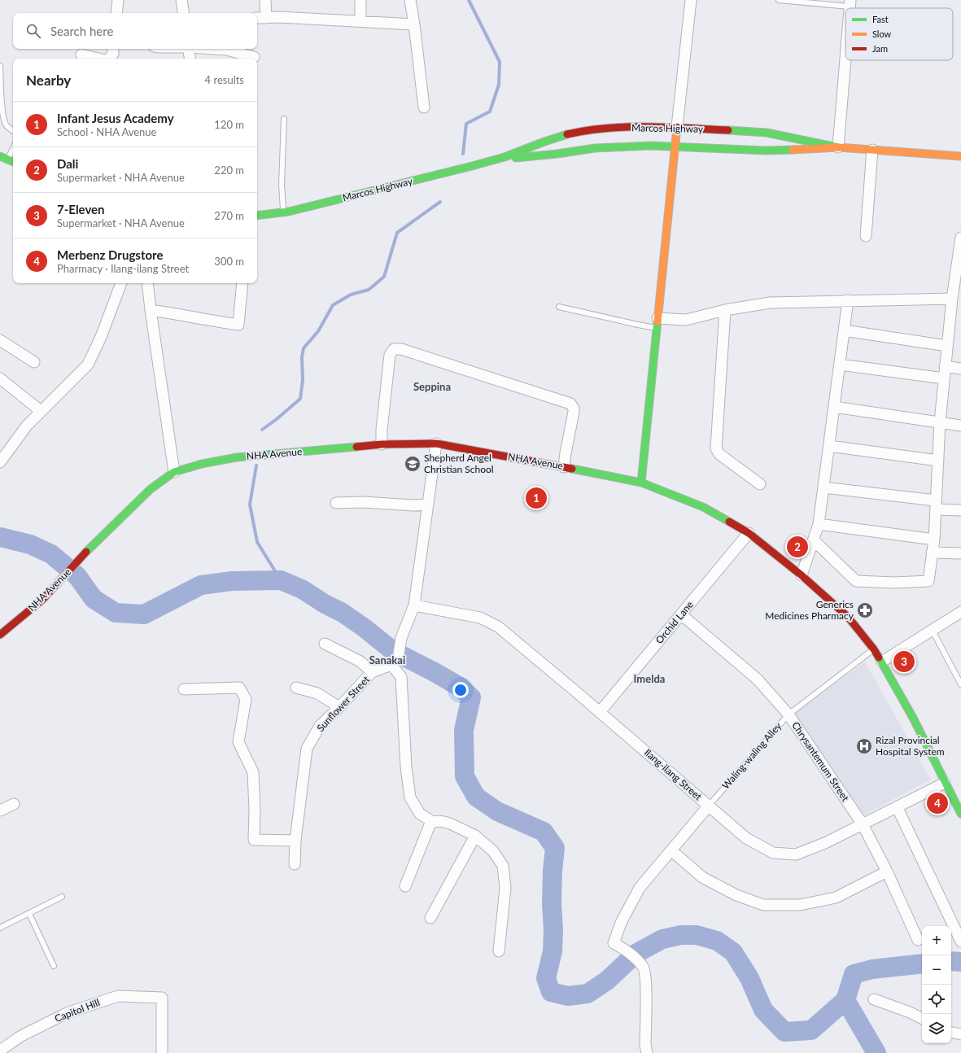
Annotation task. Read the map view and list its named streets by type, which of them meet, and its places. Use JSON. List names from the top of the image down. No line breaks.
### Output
{"streets":{"street":["Marcos Highway","NHA Avenue","Orchid Lane","Sunflower Street","Chrysantemum Street","Ilang-ilang Street","Capitol Hill"],"lane":["Waling-waling Alley"]},"crossings":[["NHA Avenue","Orchid Lane"],["NHA Avenue","Waling-waling Alley"],["NHA Avenue","Ilang-ilang Street"],["Orchid Lane","Chrysantemum Street"],["Orchid Lane","Ilang-ilang Street"],["Waling-waling Alley","Chrysantemum Street"],["Waling-waling Alley","Ilang-ilang Street"],["Chrysantemum Street","Ilang-ilang Street"]],"districts":["Seppina","Sanakai","Imelda"],"places":{"school or university":["Shepherd Angel Christian School"],"pharmacy":["Generics Medicines Pharmacy"],"hospital":["Rizal Provincial Hospital System"]},"legend":["Fast","Slow","Jam"],"page":{"search":"Search here","heading":["Nearby","4 results"],"list":[{"mark":"1","name":"Infant Jesus Academy","note":"School · NHA Avenue","value":"120 m"},{"mark":"2","name":"Dali","note":"Supermarket · NHA Avenue","value":"220 m"},{"mark":"3","name":"7-Eleven","note":"Supermarket · NHA Avenue","value":"270 m"},{"mark":"4","name":"Merbenz Drugstore","note":"Pharmacy · Ilang-ilang Street","value":"300 m"}],"pins":["1","2","3","4"],"map_buttons":["+","−"]}}
